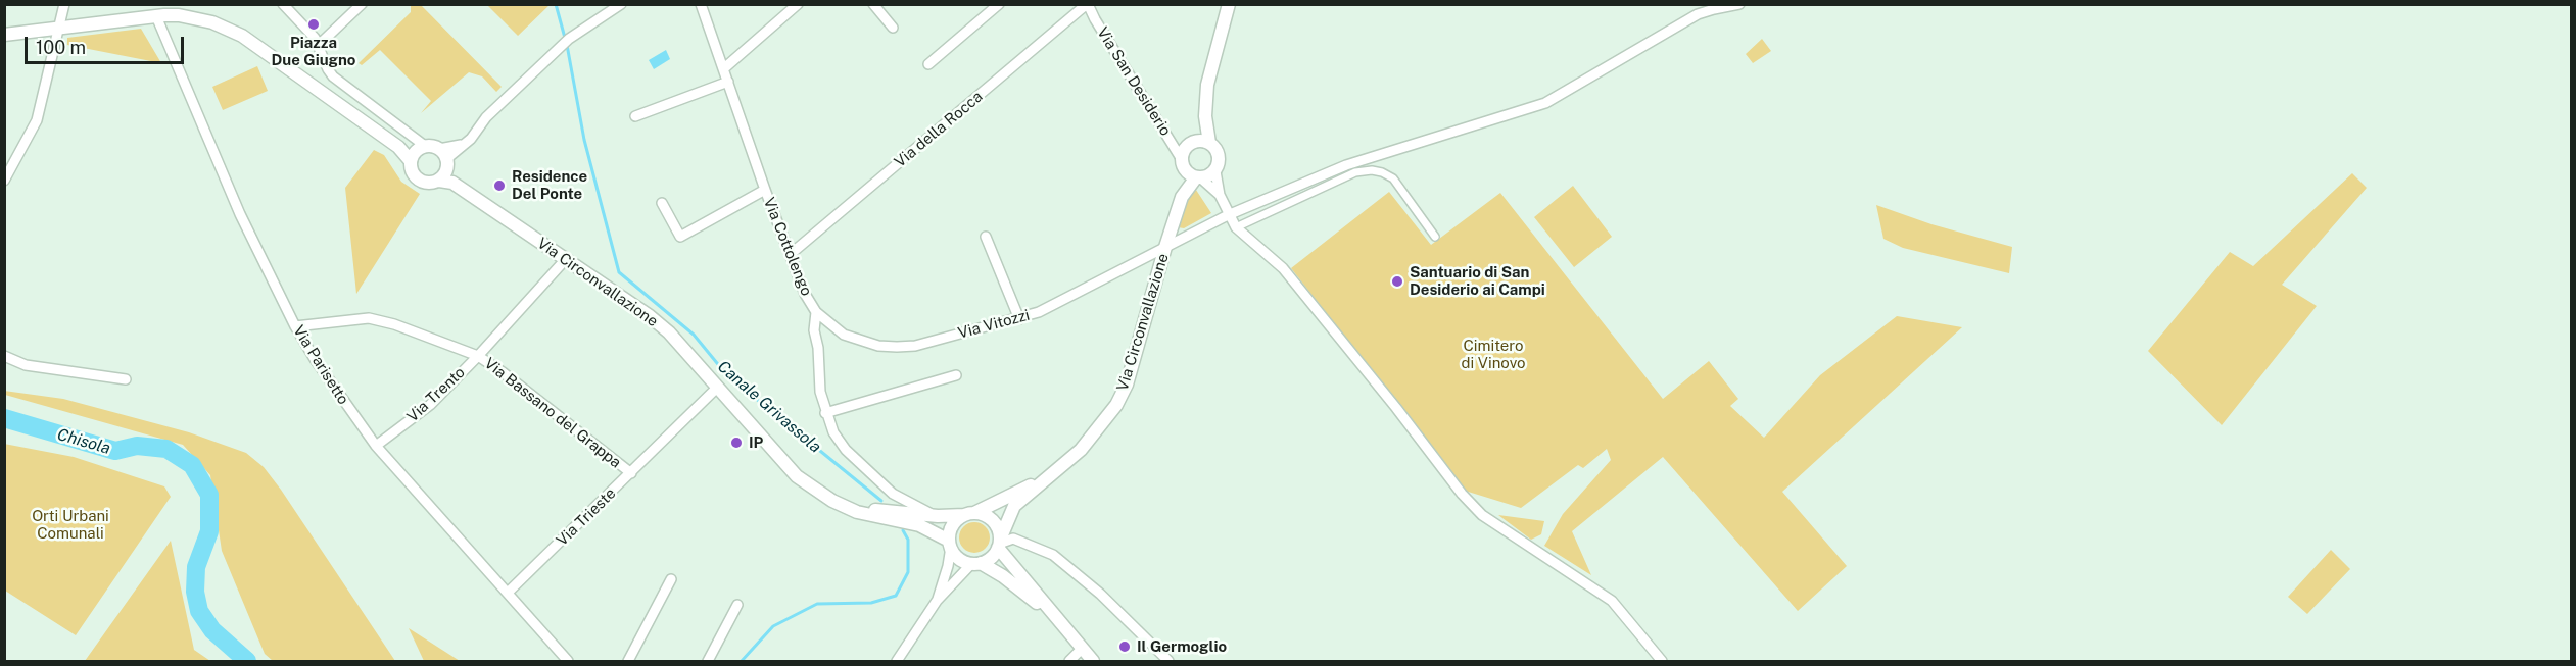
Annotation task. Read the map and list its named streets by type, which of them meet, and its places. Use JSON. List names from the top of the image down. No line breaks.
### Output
{"streets":{"street":["Via San Desiderio","Via della Rocca","Via Cottolengo","Via Circonvallazione","Via Vitozzi","Via Parisetto","Via Trento","Via Bassano del Grappa","Via Trieste"]},"crossings":[["Via San Desiderio","Via della Rocca"],["Via della Rocca","Via Cottolengo"],["Via Cottolengo","Via Circonvallazione"],["Via Cottolengo","Via Vitozzi"],["Via Circonvallazione","Via Vitozzi"],["Via Circonvallazione","Via Trento"],["Via Circonvallazione","Via Trieste"],["Via Parisetto","Via Trento"],["Via Parisetto","Via Bassano del Grappa"],["Via Parisetto","Via Trieste"],["Via Trento","Via Bassano del Grappa"],["Via Bassano del Grappa","Via Trieste"]],"water":["Canale Grivassola","Chisola"],"parks":["Cimitero di Vinovo","Orti Urbani Comunali"],"places":["Piazza Due Giugno","Residence Del Ponte","Santuario di San Desiderio ai Campi","IP","Il Germoglio"],"scale_bar":"100 m"}
